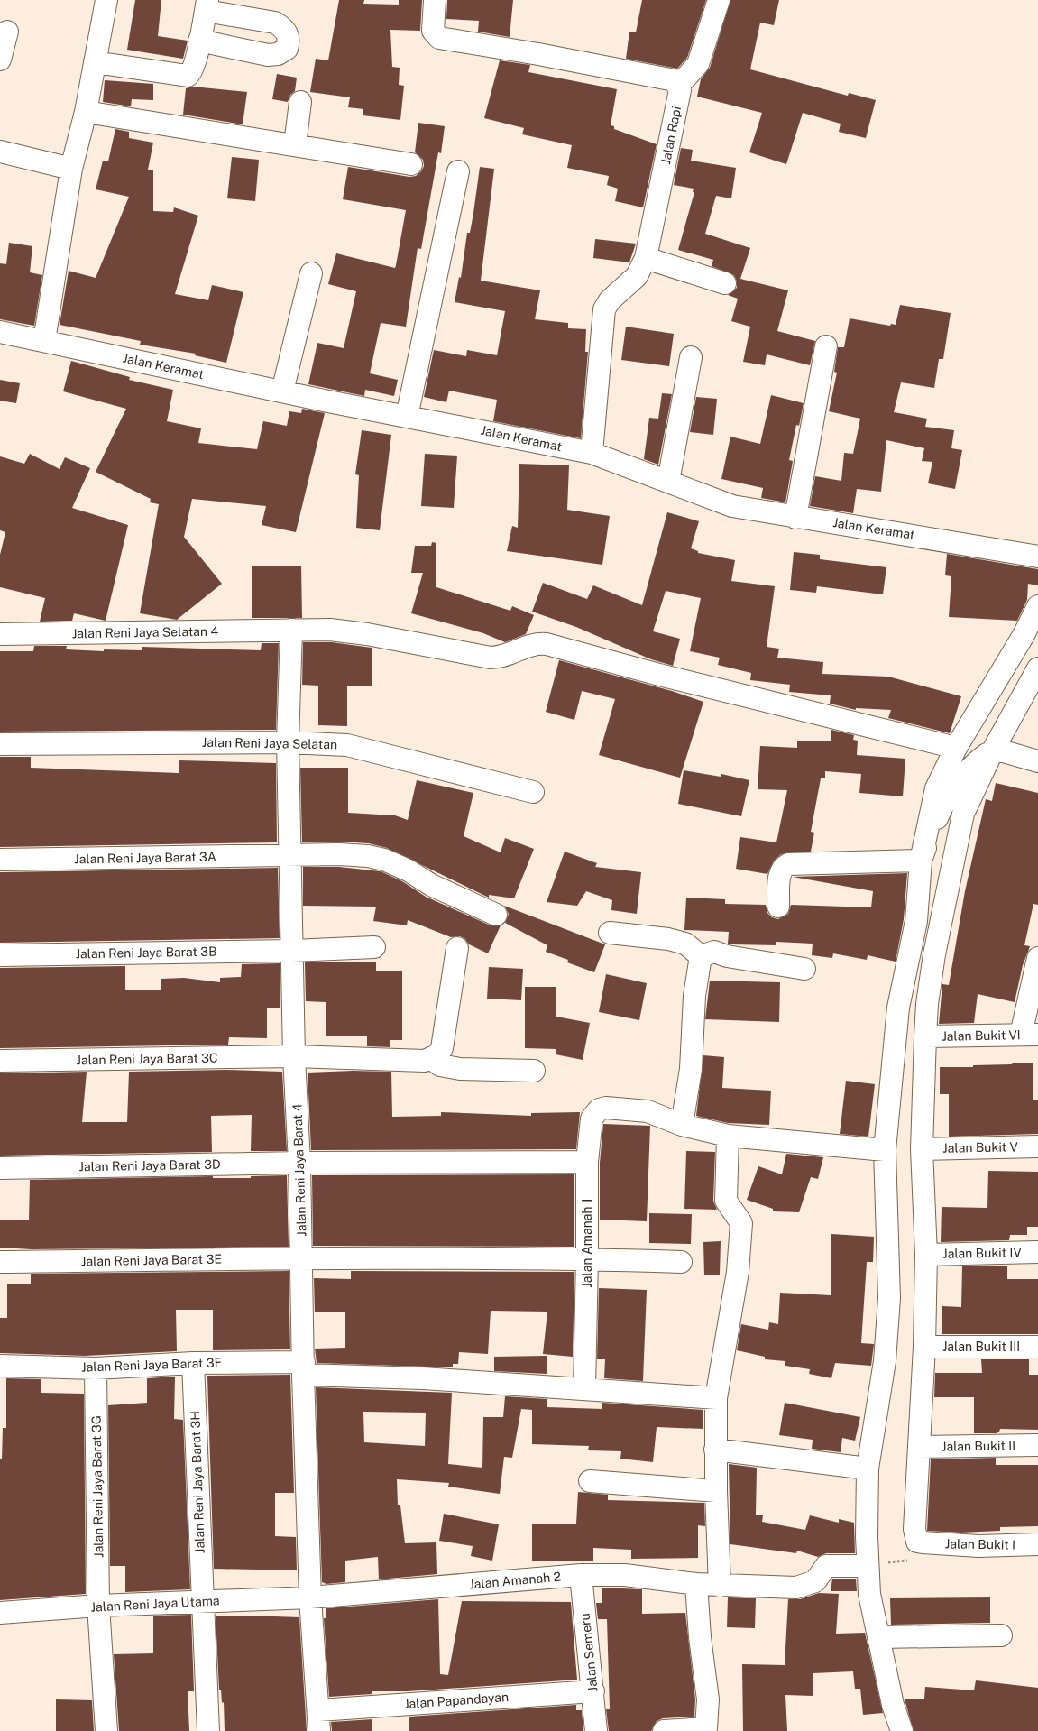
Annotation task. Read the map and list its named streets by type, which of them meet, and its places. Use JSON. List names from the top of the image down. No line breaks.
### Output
{"streets":{"street":["Jalan Rapi","Jalan Keramat","Jalan Reni Jaya Selatan 4","Jalan Reni Jaya Selatan","Jalan Reni Jaya Barat 3A","Jalan Reni Jaya Barat 3B","Jalan Bukit VI","Jalan Reni Jaya Barat 3C","Jalan Bukit V","Jalan Reni Jaya Barat 3D","Jalan Reni Jaya Barat 4","Jalan Amanah 1","Jalan Bukit IV","Jalan Reni Jaya Barat 3E","Jalan Bukit III","Jalan Reni Jaya Barat 3F","Jalan Bukit II","Jalan Reni Jaya Barat 3H","Jalan Reni Jaya Barat 3G","Jalan Bukit I","Jalan Amanah 2","Jalan Reni Jaya Utama","Jalan Semeru","Jalan Papandayan"]},"crossings":[["Jalan Rapi","Jalan Keramat"],["Jalan Reni Jaya Selatan 4","Jalan Reni Jaya Barat 4"],["Jalan Reni Jaya Selatan","Jalan Reni Jaya Barat 4"],["Jalan Reni Jaya Barat 3A","Jalan Reni Jaya Barat 4"],["Jalan Reni Jaya Barat 3B","Jalan Reni Jaya Barat 4"],["Jalan Reni Jaya Barat 3C","Jalan Reni Jaya Barat 4"],["Jalan Reni Jaya Barat 3D","Jalan Reni Jaya Barat 4"],["Jalan Reni Jaya Barat 3D","Jalan Amanah 1"],["Jalan Reni Jaya Barat 4","Jalan Reni Jaya Barat 3E"],["Jalan Reni Jaya Barat 4","Jalan Reni Jaya Barat 3F"],["Jalan Reni Jaya Barat 4","Jalan Amanah 2"],["Jalan Reni Jaya Barat 4","Jalan Reni Jaya Utama"],["Jalan Reni Jaya Barat 4","Jalan Papandayan"],["Jalan Amanah 1","Jalan Reni Jaya Barat 3E"],["Jalan Reni Jaya Barat 3F","Jalan Reni Jaya Barat 3H"],["Jalan Reni Jaya Barat 3F","Jalan Reni Jaya Barat 3G"],["Jalan Reni Jaya Barat 3H","Jalan Reni Jaya Utama"],["Jalan Reni Jaya Barat 3G","Jalan Reni Jaya Utama"],["Jalan Amanah 2","Jalan Reni Jaya Utama"],["Jalan Amanah 2","Jalan Semeru"],["Jalan Semeru","Jalan Papandayan"]]}
